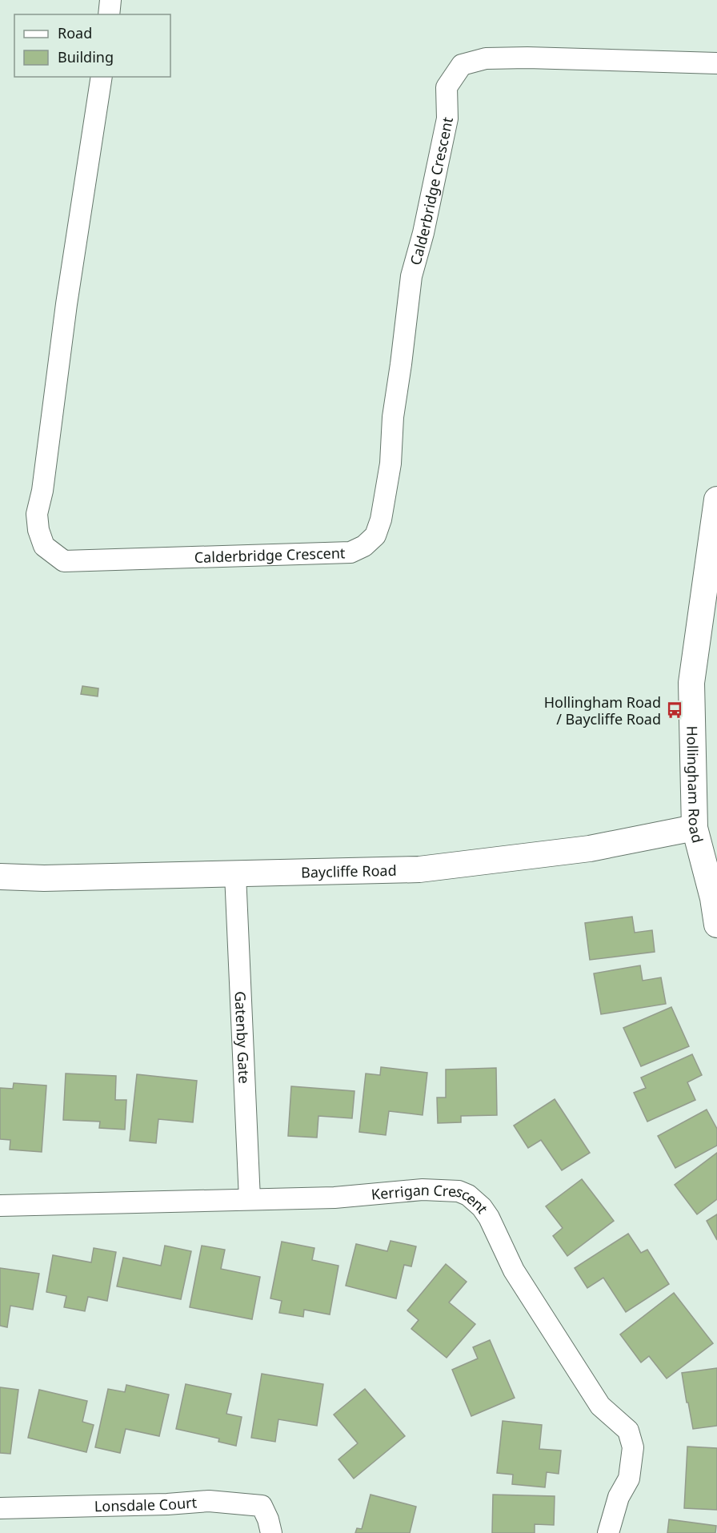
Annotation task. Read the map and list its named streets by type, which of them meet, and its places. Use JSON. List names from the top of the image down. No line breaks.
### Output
{"streets":{"street":["Calderbridge Crescent","Hollingham Road","Baycliffe Road","Gatenby Gate","Kerrigan Crescent","Lonsdale Court"]},"crossings":[["Hollingham Road","Baycliffe Road"],["Baycliffe Road","Gatenby Gate"],["Gatenby Gate","Kerrigan Crescent"]],"places":{"bus stop":["Hollingham Road / Baycliffe Road"]},"legend":["Road","Building"]}
